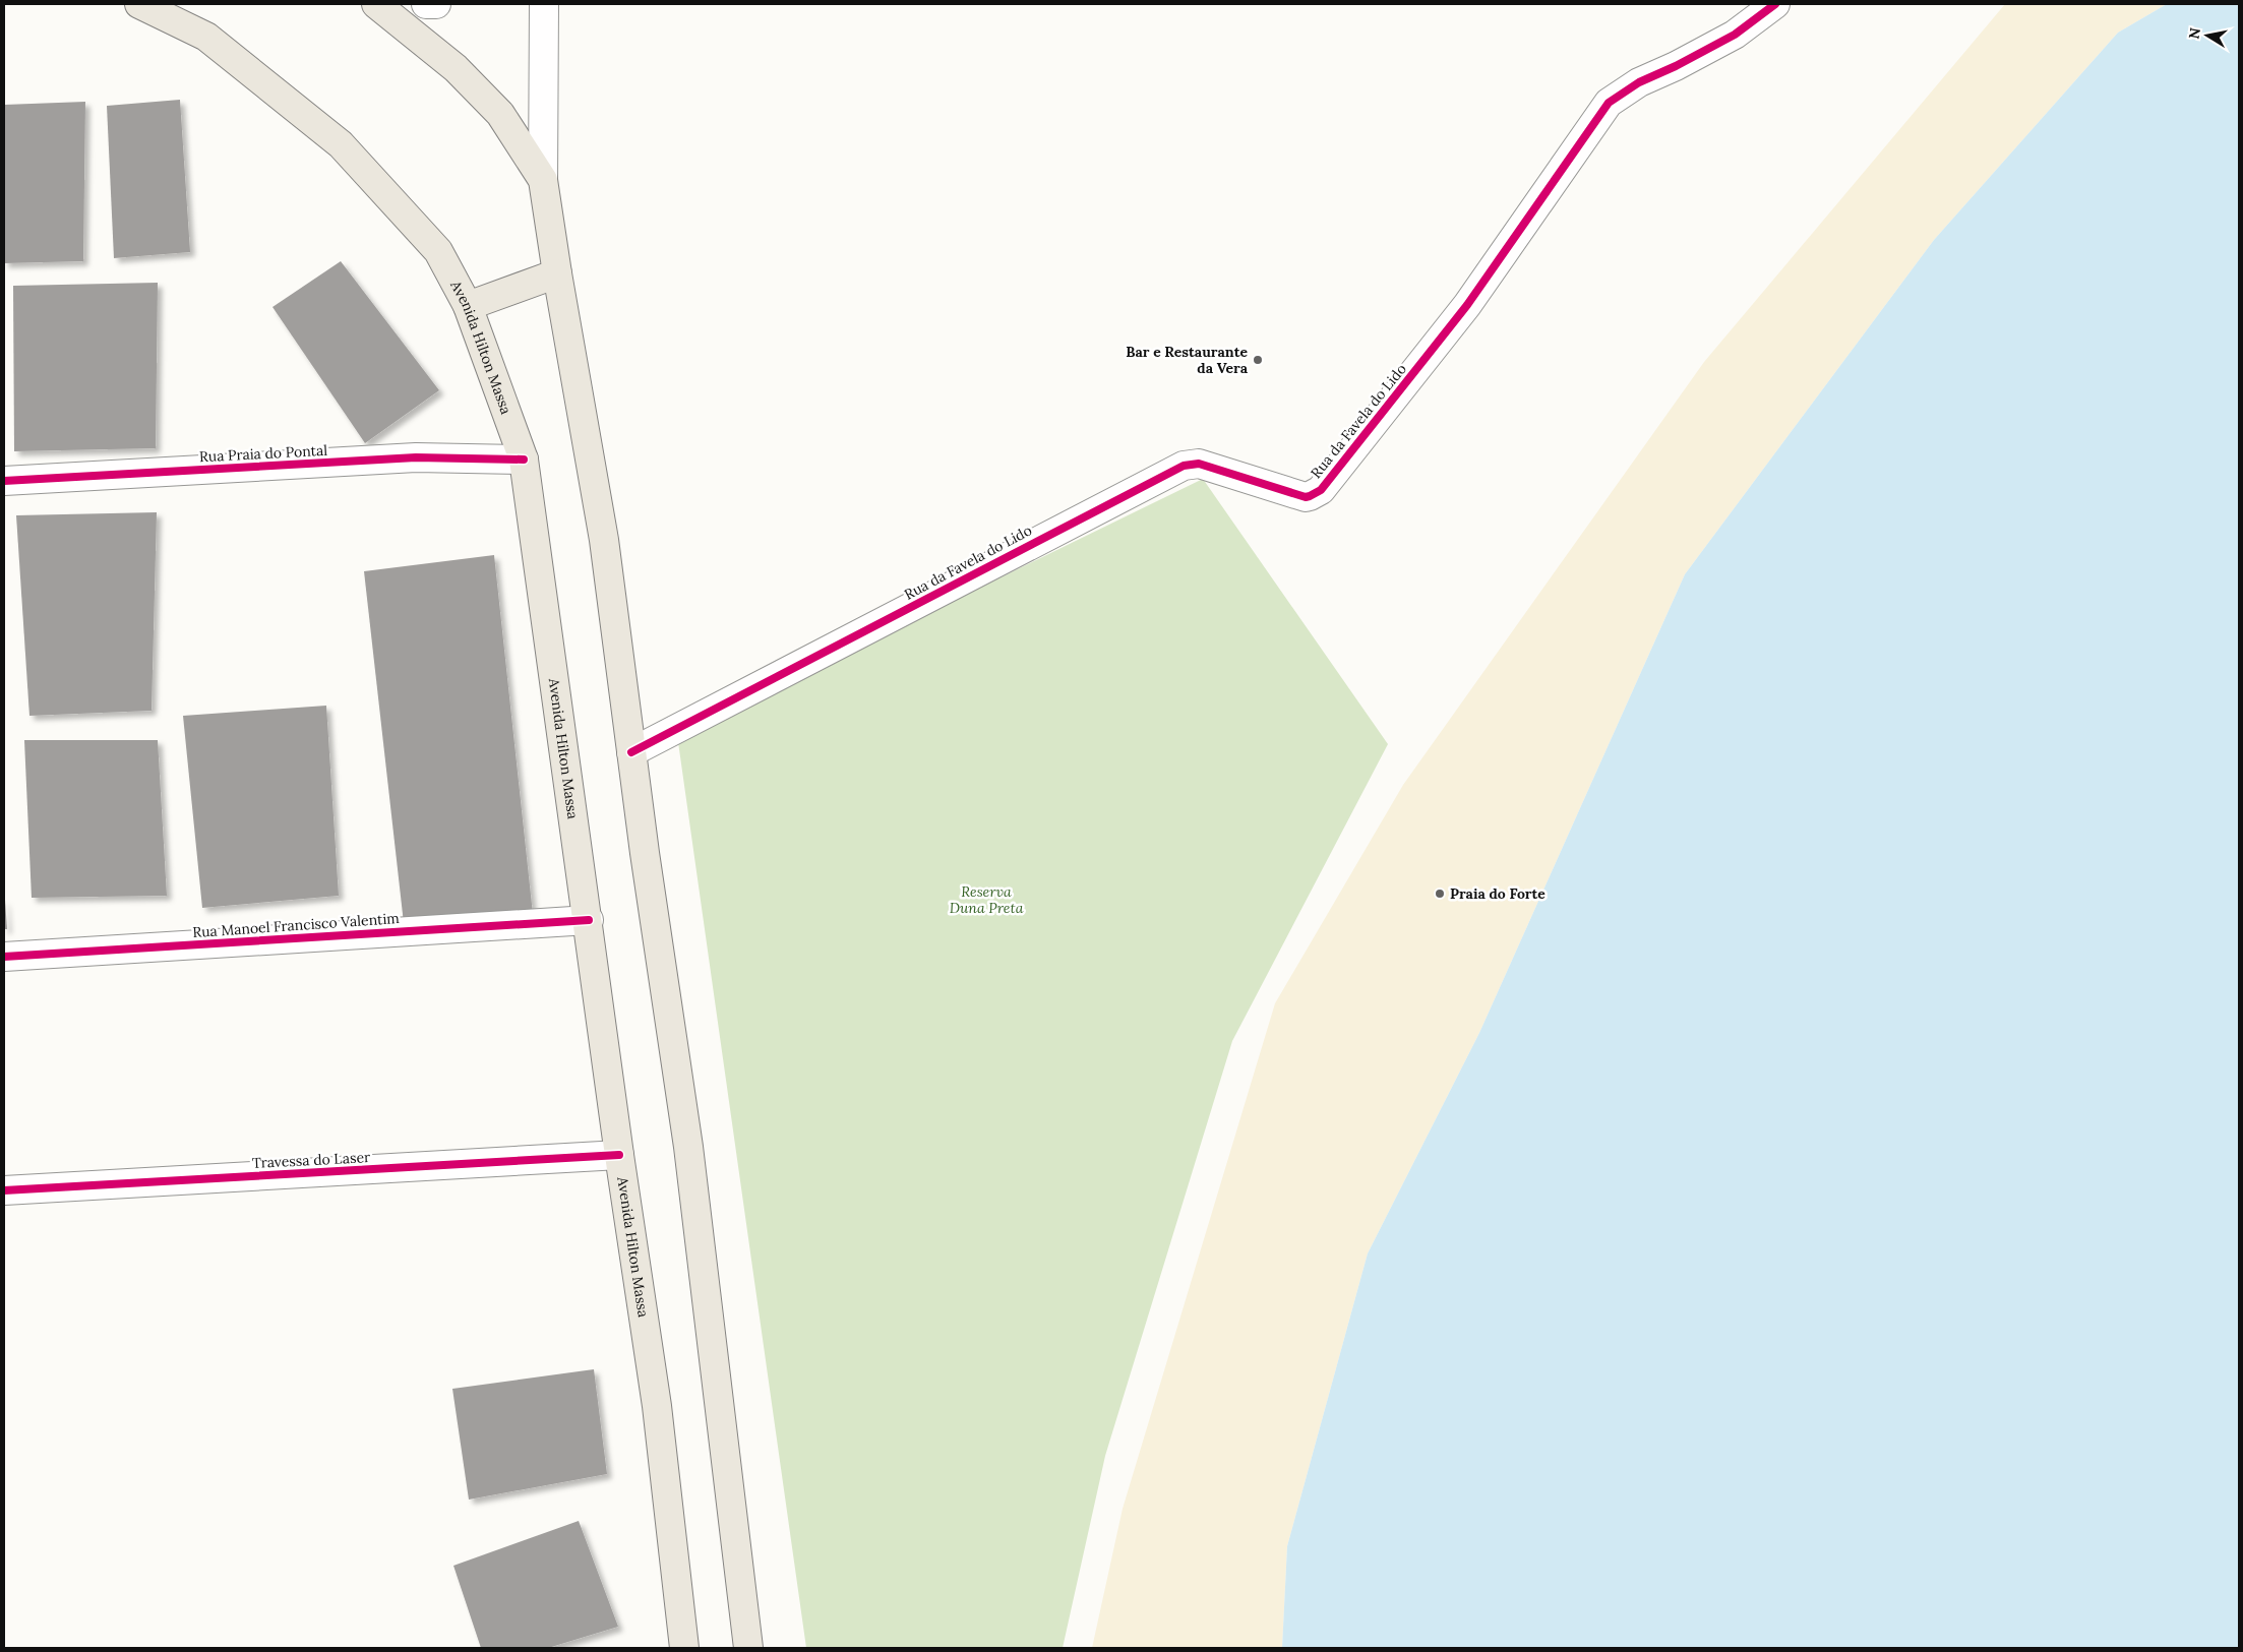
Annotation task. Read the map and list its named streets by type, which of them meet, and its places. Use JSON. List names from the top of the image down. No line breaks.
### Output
{"streets":{"main road":["Avenida Hilton Massa"],"street":["Rua da Favela do Lido","Rua Praia do Pontal","Rua Manoel Francisco Valentim","Travessa do Laser"]},"crossings":[["Avenida Hilton Massa","Rua Praia do Pontal"],["Avenida Hilton Massa","Rua Manoel Francisco Valentim"],["Avenida Hilton Massa","Travessa do Laser"]],"parks":["Reserva Duna Preta"],"places":["Bar e Restaurante da Vera","Praia do Forte"],"north":"left"}
